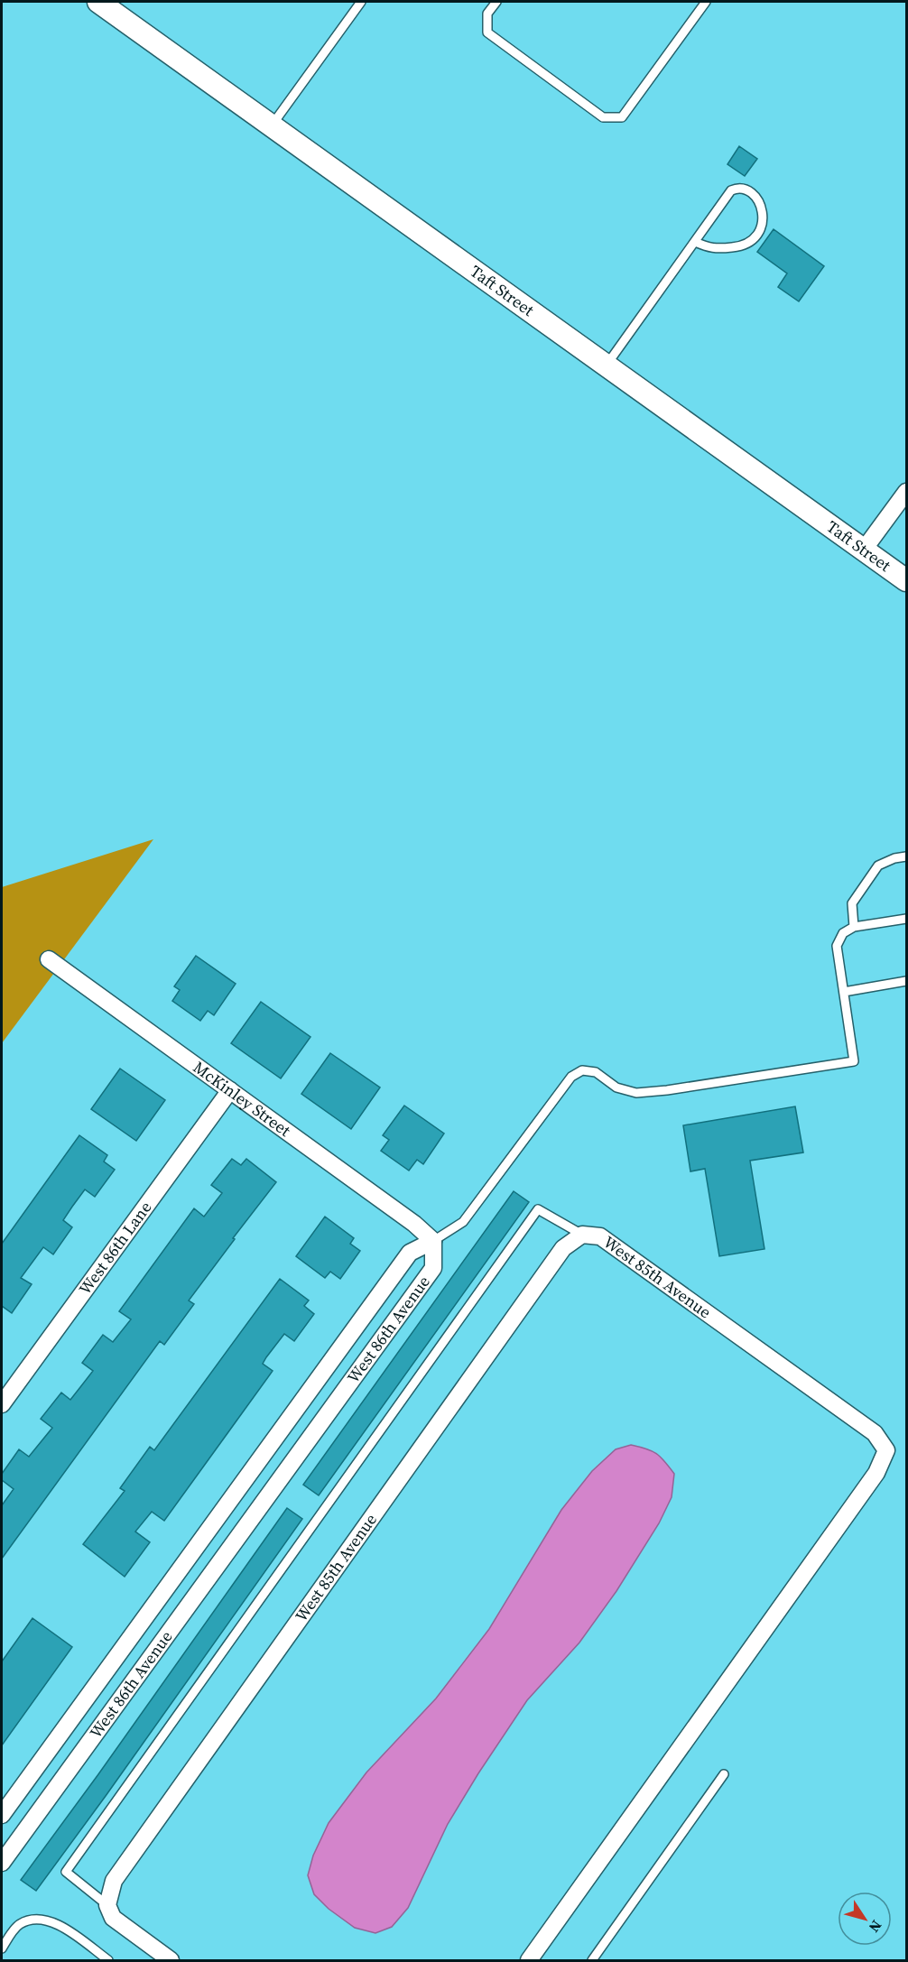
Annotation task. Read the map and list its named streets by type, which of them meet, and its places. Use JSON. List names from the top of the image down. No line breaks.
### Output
{"streets":{"main road":["Taft Street"],"street":["McKinley Street","West 86th Lane","West 85th Avenue","West 86th Avenue"]},"crossings":[["McKinley Street","West 86th Lane"],["McKinley Street","West 86th Avenue"]],"north":"bottom right"}
